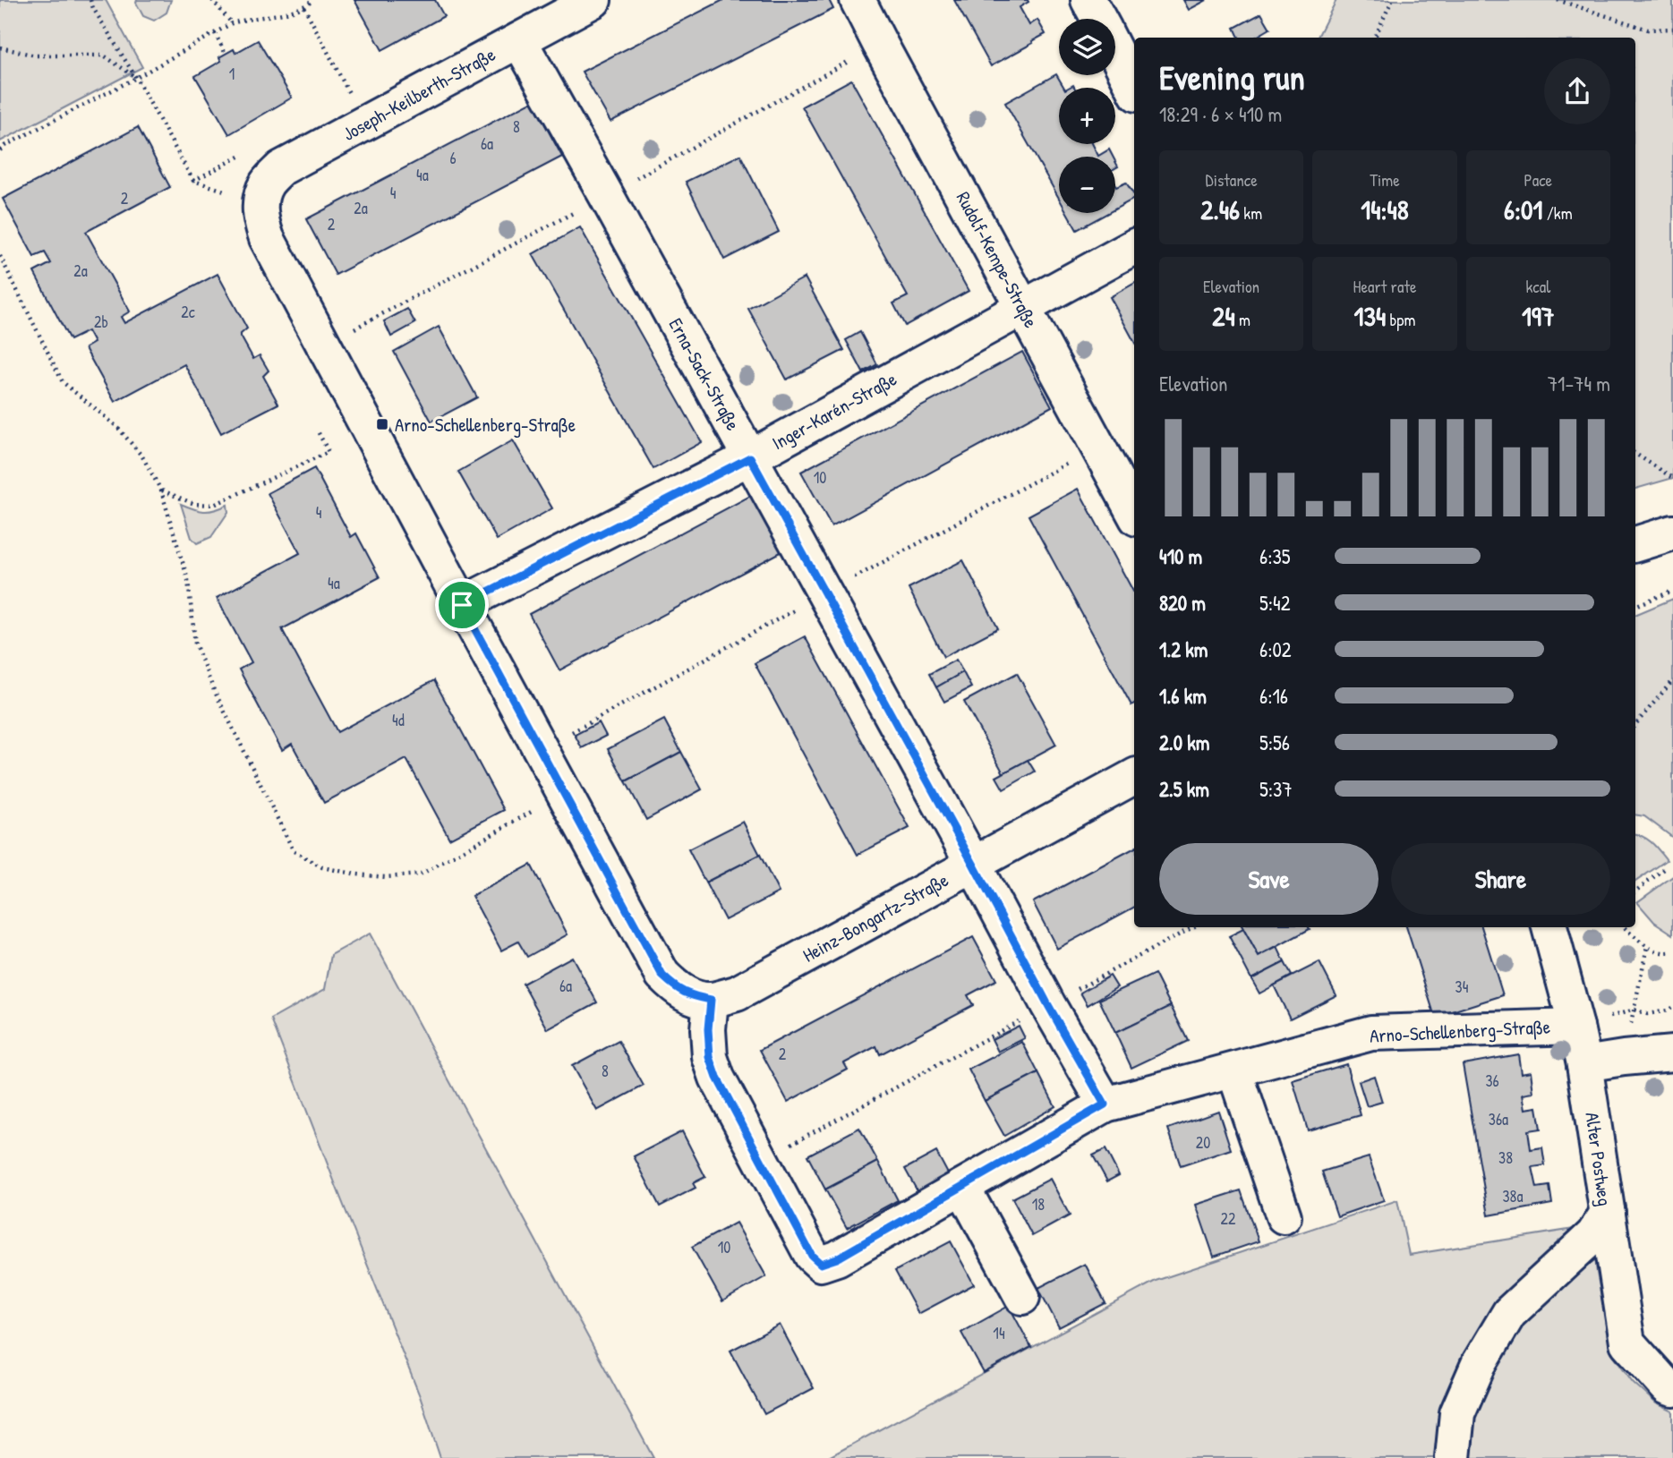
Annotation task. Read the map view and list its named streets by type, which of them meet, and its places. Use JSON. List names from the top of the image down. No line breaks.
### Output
{"streets":{"street":["Joseph-Keilberth-Straße","Rudolf-Kempe-Straße","Erna-Sack-Straße","Inger-Karén-Straße","Heinz-Bongartz-Straße","Arno-Schellenberg-Straße","Alter Postweg"]},"crossings":[["Joseph-Keilberth-Straße","Erna-Sack-Straße"],["Rudolf-Kempe-Straße","Inger-Karén-Straße"],["Erna-Sack-Straße","Inger-Karén-Straße"],["Erna-Sack-Straße","Heinz-Bongartz-Straße"],["Erna-Sack-Straße","Arno-Schellenberg-Straße"],["Heinz-Bongartz-Straße","Arno-Schellenberg-Straße"],["Arno-Schellenberg-Straße","Alter Postweg"]],"places":{"transit":["Arno-Schellenberg-Straße"]},"house_numbers":["1","8","6a","6","4a","4","2","2a","2","2a","2c","2b","10","4","4a","4d","6a","34","2","8","36","36a","20","38","38a","18","22","10","14"],"page":{"map_buttons":["+","−"],"heading":["Evening run","18:29 · 6 × 410 m"],"stats":[["Distance","2.46 km"],["Time","14:48"],["Pace","6:01 /km"],["Elevation","24 m"],["Heart rate","134 bpm"],["kcal","197"]],"chart":["Elevation","71–74 m"],"list":[{"name":"410 m","note":"6:35"},{"name":"820 m","note":"5:42"},{"name":"1.2 km","note":"6:02"},{"name":"1.6 km","note":"6:16"},{"name":"2.0 km","note":"5:56"},{"name":"2.5 km","note":"5:37"}],"buttons":["Save","Share"]}}
